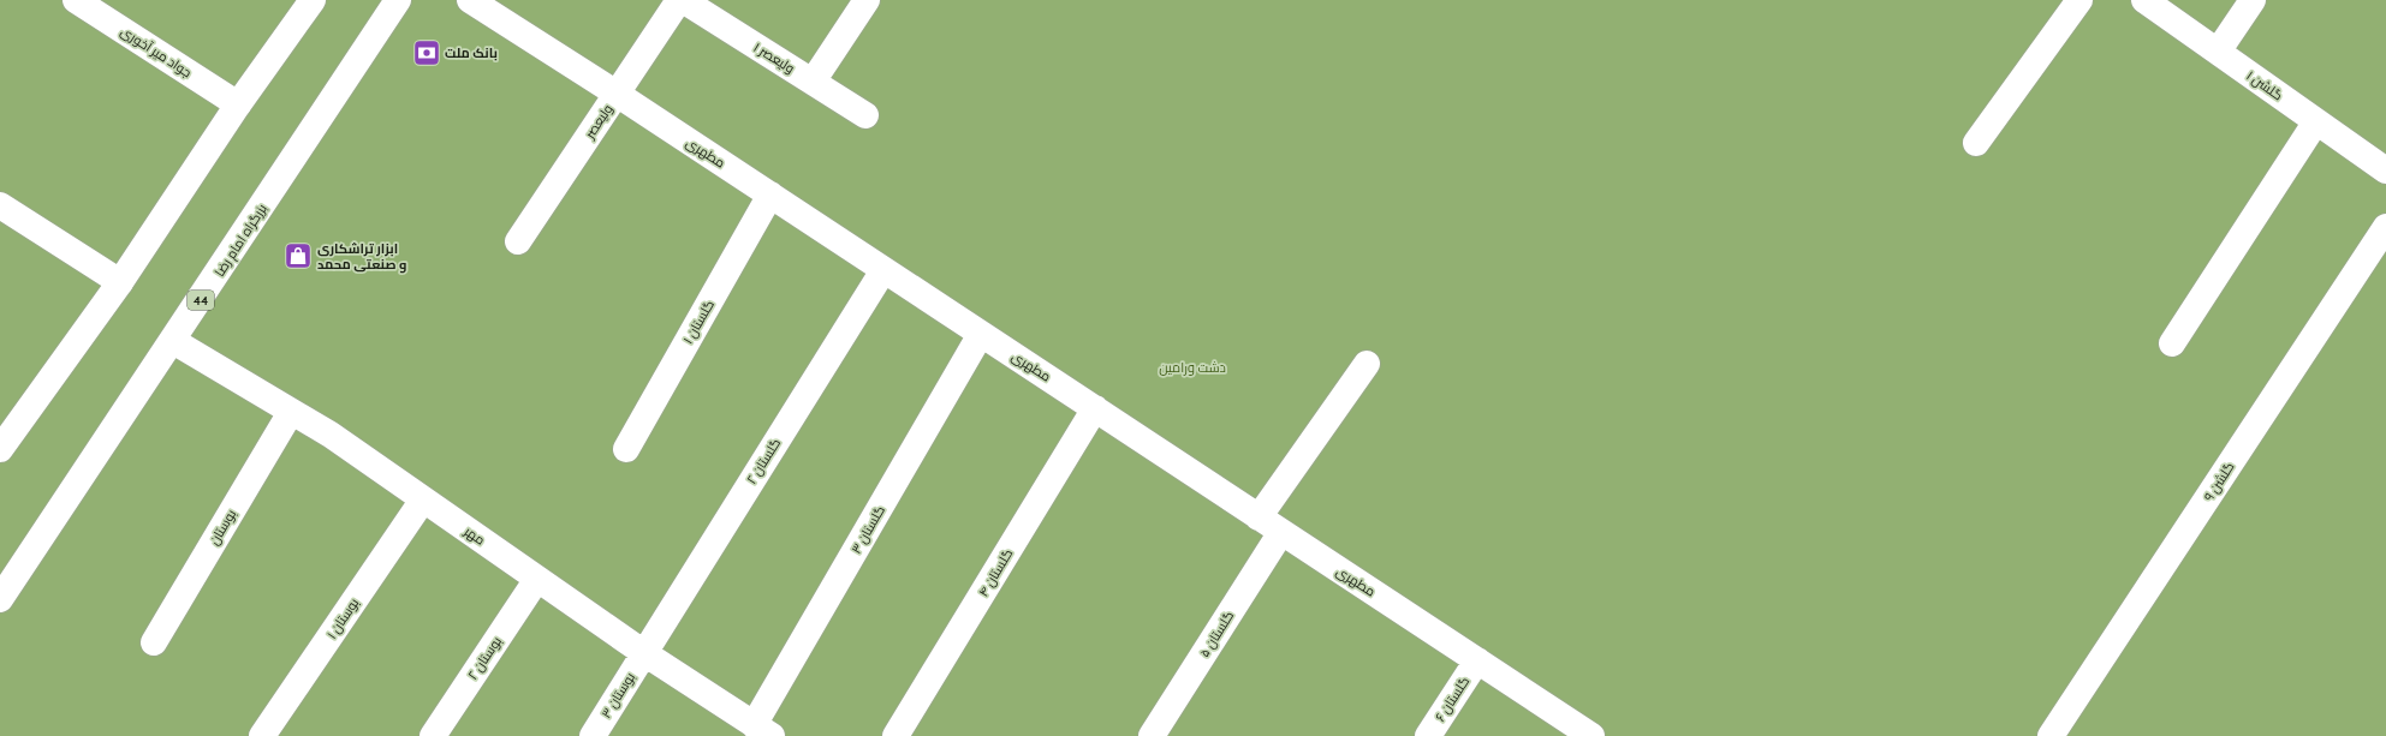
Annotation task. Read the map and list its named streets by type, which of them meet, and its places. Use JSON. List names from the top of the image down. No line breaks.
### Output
{"streets":{"main road":["جواد میر آخوری","ولیعصر ۱","گلشن ۱","ولیعصر","مطهری","بزرگراه امام رضا","44","گلستان ۱","گلستان ۲","گلشن ۹","بوستان","گلستان ۳","مهر","گلستان ۴","بوستان ۱","گلستان ۵","بوستان ۲","بوستان ۳","گلستان ۶"]},"crossings":[["ولیعصر","مطهری"],["مطهری","گلستان ۱"],["مطهری","گلستان ۲"],["مطهری","گلستان ۳"],["مطهری","گلستان ۴"],["مطهری","گلستان ۵"],["مطهری","گلستان ۶"],["بزرگراه امام رضا","مهر"],["گلستان ۲","مهر"],["گلستان ۲","بوستان ۳"],["بوستان","مهر"],["گلستان ۳","مهر"],["مهر","بوستان ۱"],["مهر","بوستان ۲"],["مهر","بوستان ۳"]],"parks":["دشت ورامین"],"places":{"bank":["بانک ملت"],"shop":["ابزار تراشکاری و صنعتی محمد"]}}
